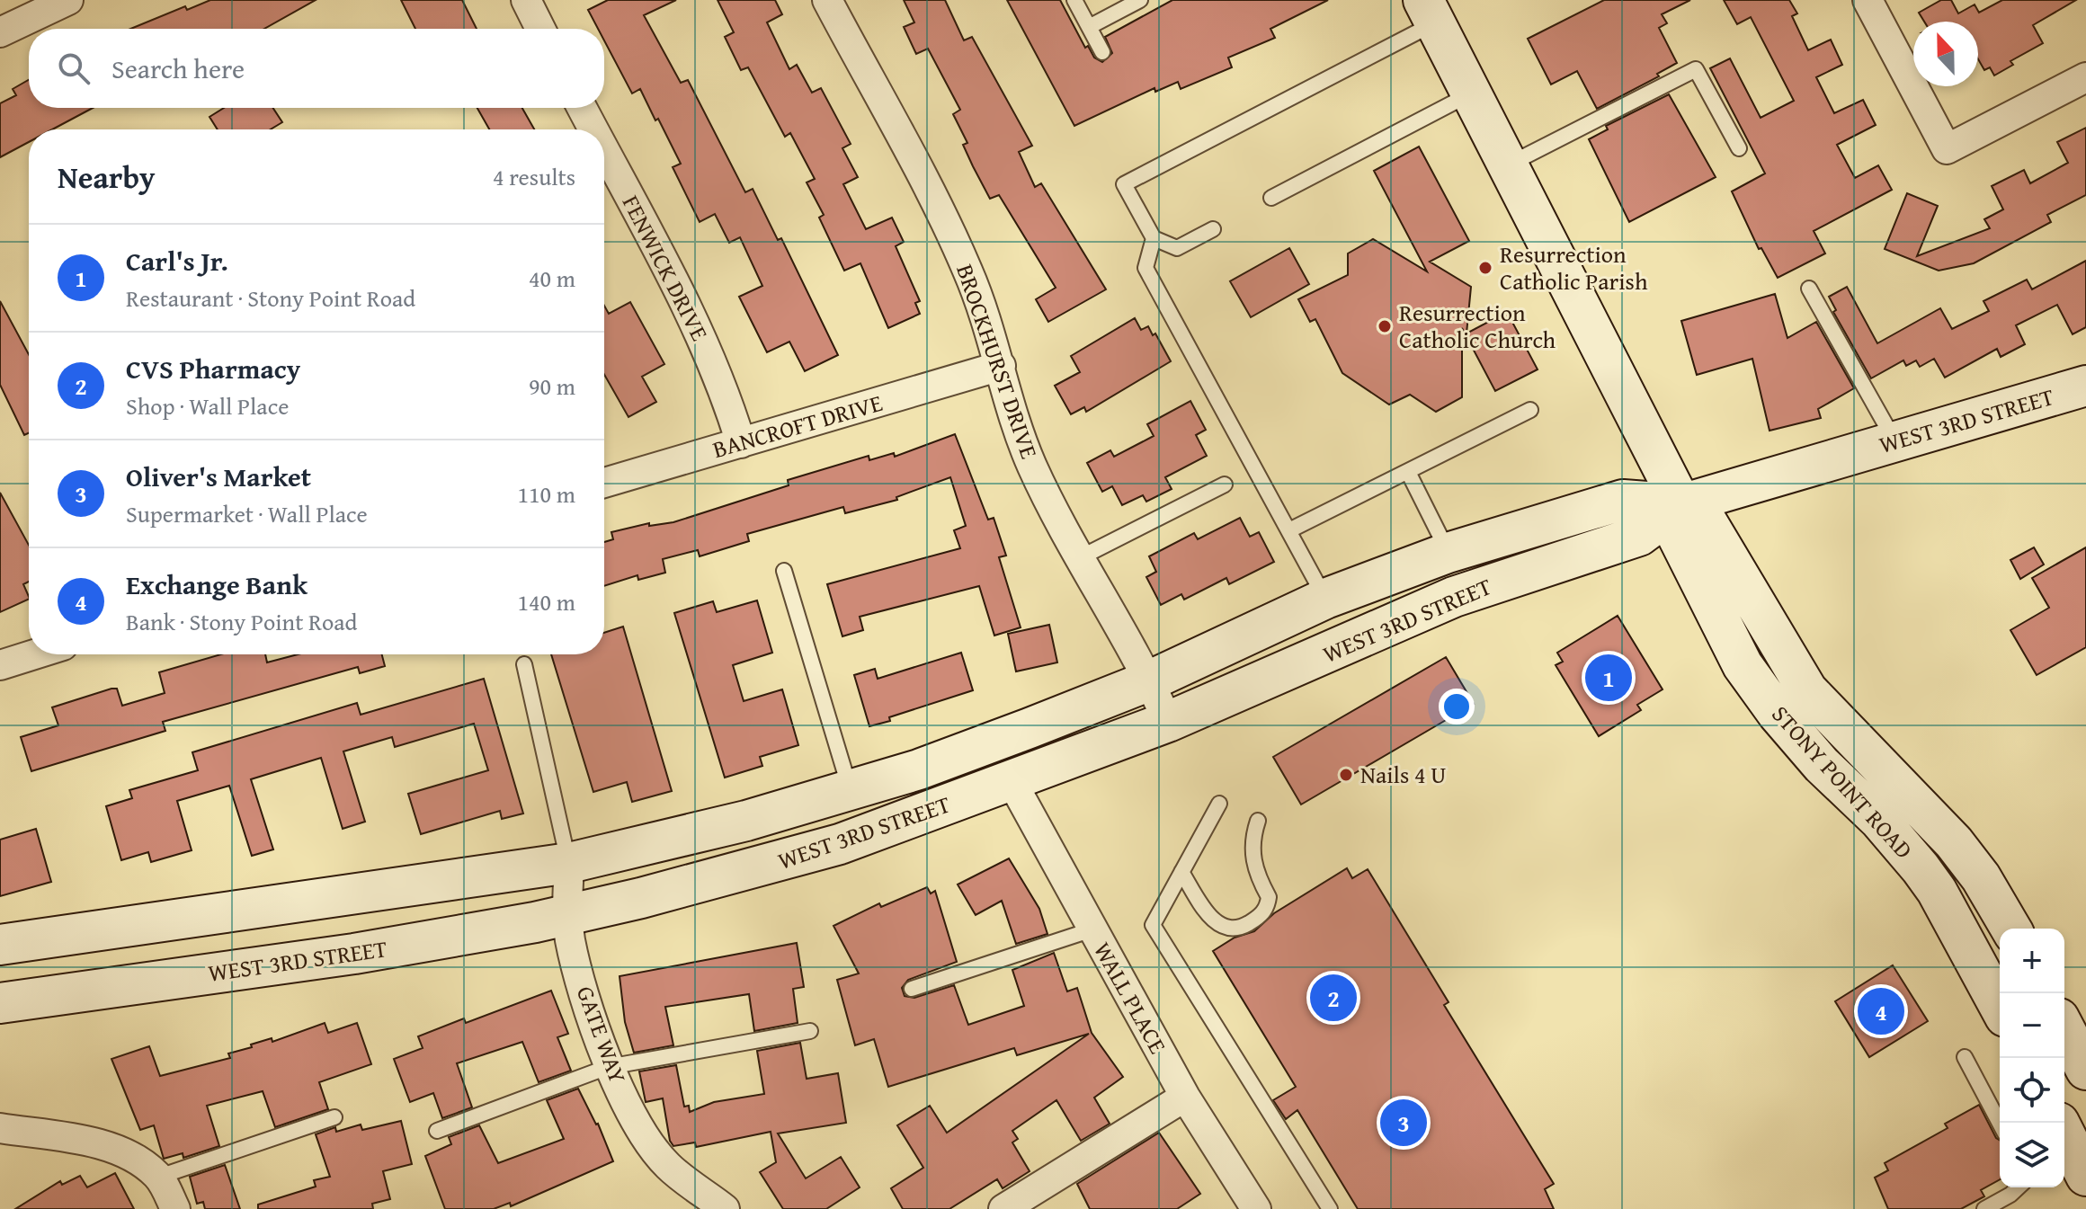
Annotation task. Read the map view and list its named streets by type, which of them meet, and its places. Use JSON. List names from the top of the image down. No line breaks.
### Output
{"streets":{"main road":["WEST 3RD STREET","STONY POINT ROAD"],"street":["FENWICK DRIVE","BROCKHURST DRIVE","BANCROFT DRIVE","WALL PLACE","GATE WAY"]},"crossings":[["FENWICK DRIVE","BANCROFT DRIVE"],["BROCKHURST DRIVE","WEST 3RD STREET"],["BROCKHURST DRIVE","BANCROFT DRIVE"],["WEST 3RD STREET","STONY POINT ROAD"],["WEST 3RD STREET","WALL PLACE"],["WEST 3RD STREET","GATE WAY"]],"places":["Resurrection Catholic Parish","Resurrection Catholic Church","Nails 4 U"],"north":"top","page":{"search":"Search here","heading":["Nearby","4 results"],"list":[{"mark":"1","name":"Carl's Jr.","note":"Restaurant · Stony Point Road","value":"40 m"},{"mark":"2","name":"CVS Pharmacy","note":"Shop · Wall Place","value":"90 m"},{"mark":"3","name":"Oliver's Market","note":"Supermarket · Wall Place","value":"110 m"},{"mark":"4","name":"Exchange Bank","note":"Bank · Stony Point Road","value":"140 m"}],"pins":["1","2","4","3"],"map_buttons":["+","−"]}}
